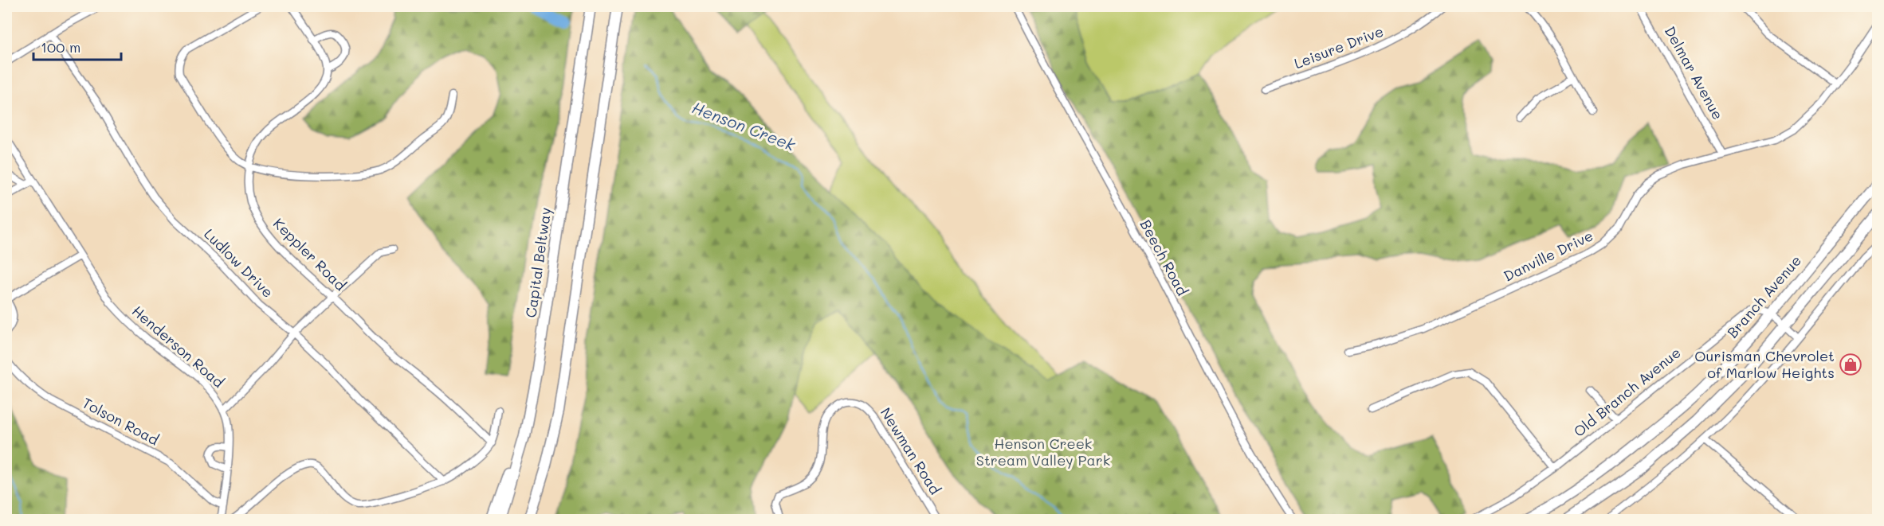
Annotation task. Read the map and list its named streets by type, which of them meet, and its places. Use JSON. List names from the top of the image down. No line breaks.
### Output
{"streets":{"highway":["Capital Beltway","Branch Avenue"],"street":["Leisure Drive","Delmar Avenue","Keppler Road","Danville Drive","Beech Road","Ludlow Drive","Henderson Road","Old Branch Avenue","Tolson Road","Newman Road"]},"crossings":[["Delmar Avenue","Danville Drive"],["Branch Avenue","Old Branch Avenue"],["Henderson Road","Tolson Road"]],"water":["Henson Creek"],"parks":["Henson Creek Stream Valley Park"],"places":{"shop":["Ourisman Chevrolet of Marlow Heights"]},"scale_bar":"100 m"}
